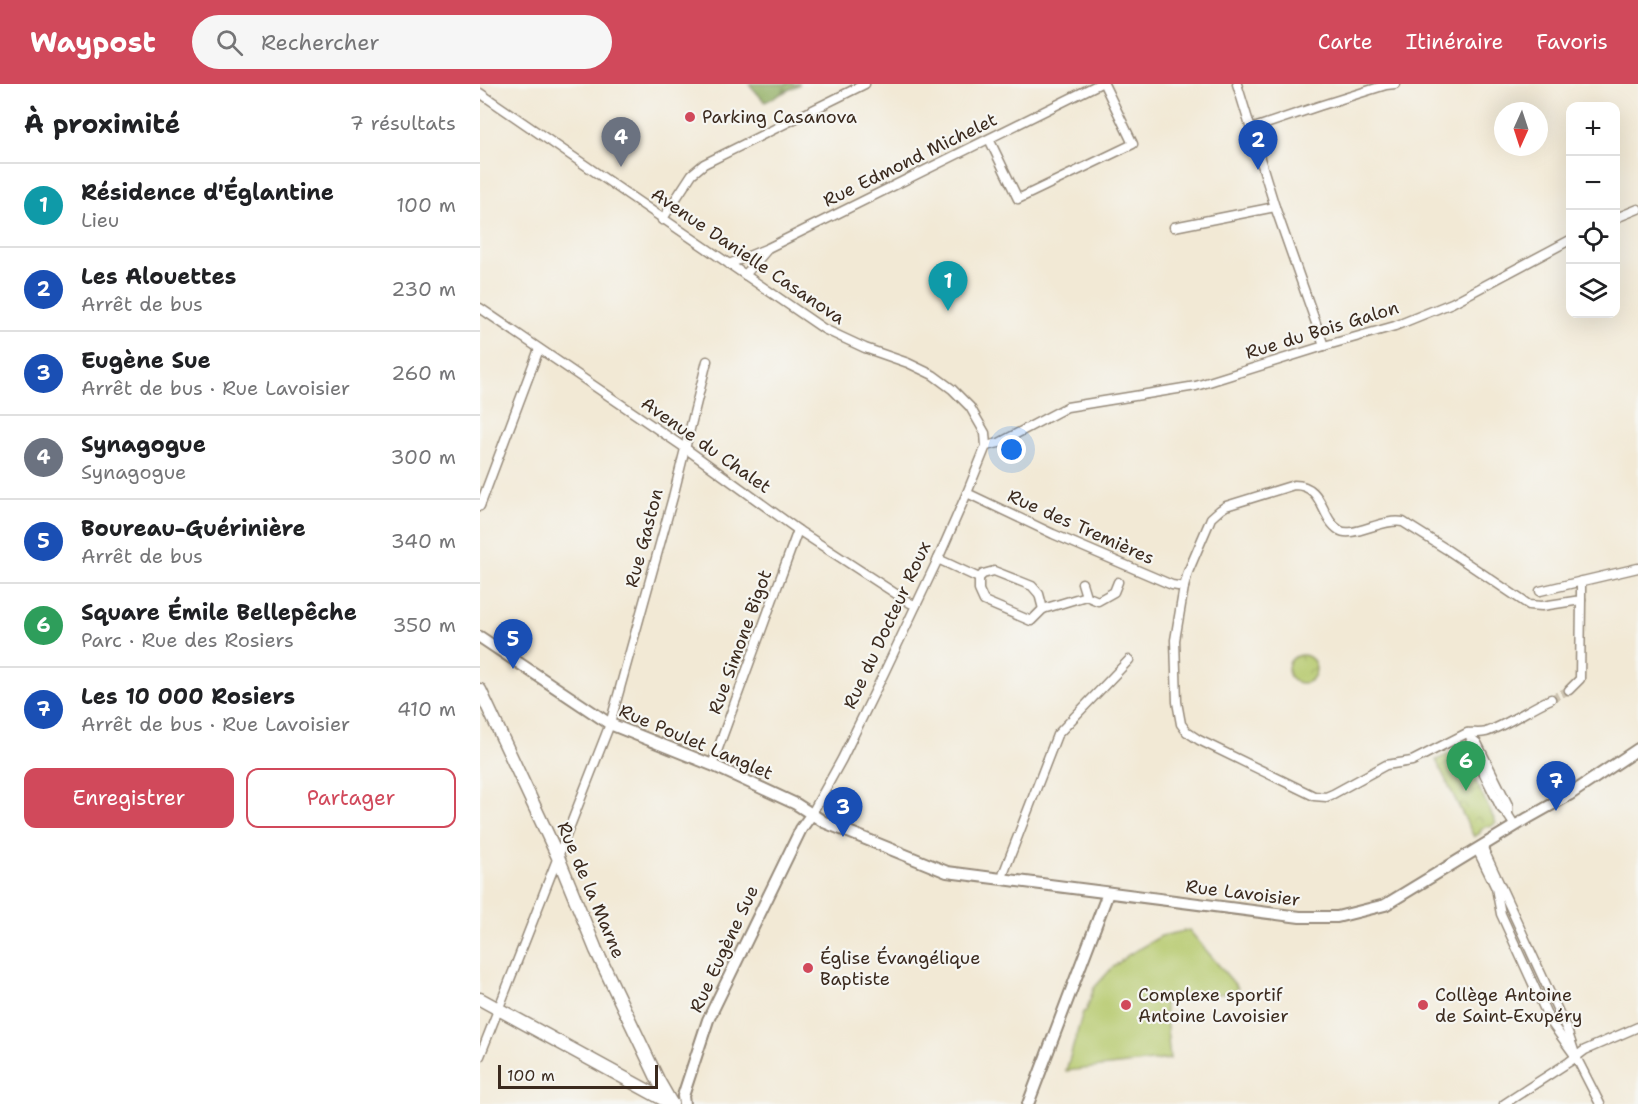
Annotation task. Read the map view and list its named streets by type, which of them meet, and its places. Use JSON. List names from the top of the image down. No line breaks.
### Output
{"streets":{"main road":["Rue de la Marne"],"street":["Rue Edmond Michelet","Avenue Danielle Casanova","Rue du Bois Galon","Avenue du Chalet","Rue des Tremières","Rue Gaston","Rue du Docteur Roux","Rue Simone Bigot","Rue Poulet Langlet","Rue Lavoisier","Rue Eugène Sue"]},"crossings":[["Rue Edmond Michelet","Avenue Danielle Casanova"],["Avenue Danielle Casanova","Rue du Bois Galon"],["Avenue Danielle Casanova","Rue du Docteur Roux"],["Rue du Bois Galon","Rue du Docteur Roux"],["Avenue du Chalet","Rue Gaston"],["Avenue du Chalet","Rue du Docteur Roux"],["Avenue du Chalet","Rue Simone Bigot"],["Rue des Tremières","Rue du Docteur Roux"],["Rue Gaston","Rue Poulet Langlet"],["Rue Gaston","Rue de la Marne"],["Rue du Docteur Roux","Rue Poulet Langlet"],["Rue du Docteur Roux","Rue Lavoisier"],["Rue du Docteur Roux","Rue Eugène Sue"],["Rue Simone Bigot","Rue Poulet Langlet"],["Rue Poulet Langlet","Rue Lavoisier"],["Rue Poulet Langlet","Rue Eugène Sue"],["Rue Lavoisier","Rue Eugène Sue"]],"places":["Parking Casanova","Église Évangélique Baptiste","Complexe sportif Antoine Lavoisier","Collège Antoine de Saint-Exupéry"],"scale_bar":"100 m","north":"bottom","page":{"header":"Waypost","search":"Rechercher","nav":["Carte","Itinéraire","Favoris"],"heading":["À proximité","7 résultats"],"map_buttons":["+","−"],"pins":["4","2","1","5","6","7","3"],"list":[{"mark":"1","name":"Résidence d'Églantine","note":"Lieu","value":"100 m"},{"mark":"2","name":"Les Alouettes","note":"Arrêt de bus","value":"230 m"},{"mark":"3","name":"Eugène Sue","note":"Arrêt de bus · Rue Lavoisier","value":"260 m"},{"mark":"4","name":"Synagogue","note":"Synagogue","value":"300 m"},{"mark":"5","name":"Boureau-Guérinière","note":"Arrêt de bus","value":"340 m"},{"mark":"6","name":"Square Émile Bellepêche","note":"Parc · Rue des Rosiers","value":"350 m"},{"mark":"7","name":"Les 10 000 Rosiers","note":"Arrêt de bus · Rue Lavoisier","value":"410 m"}],"buttons":["Enregistrer","Partager"],"scale":"100 m"}}
